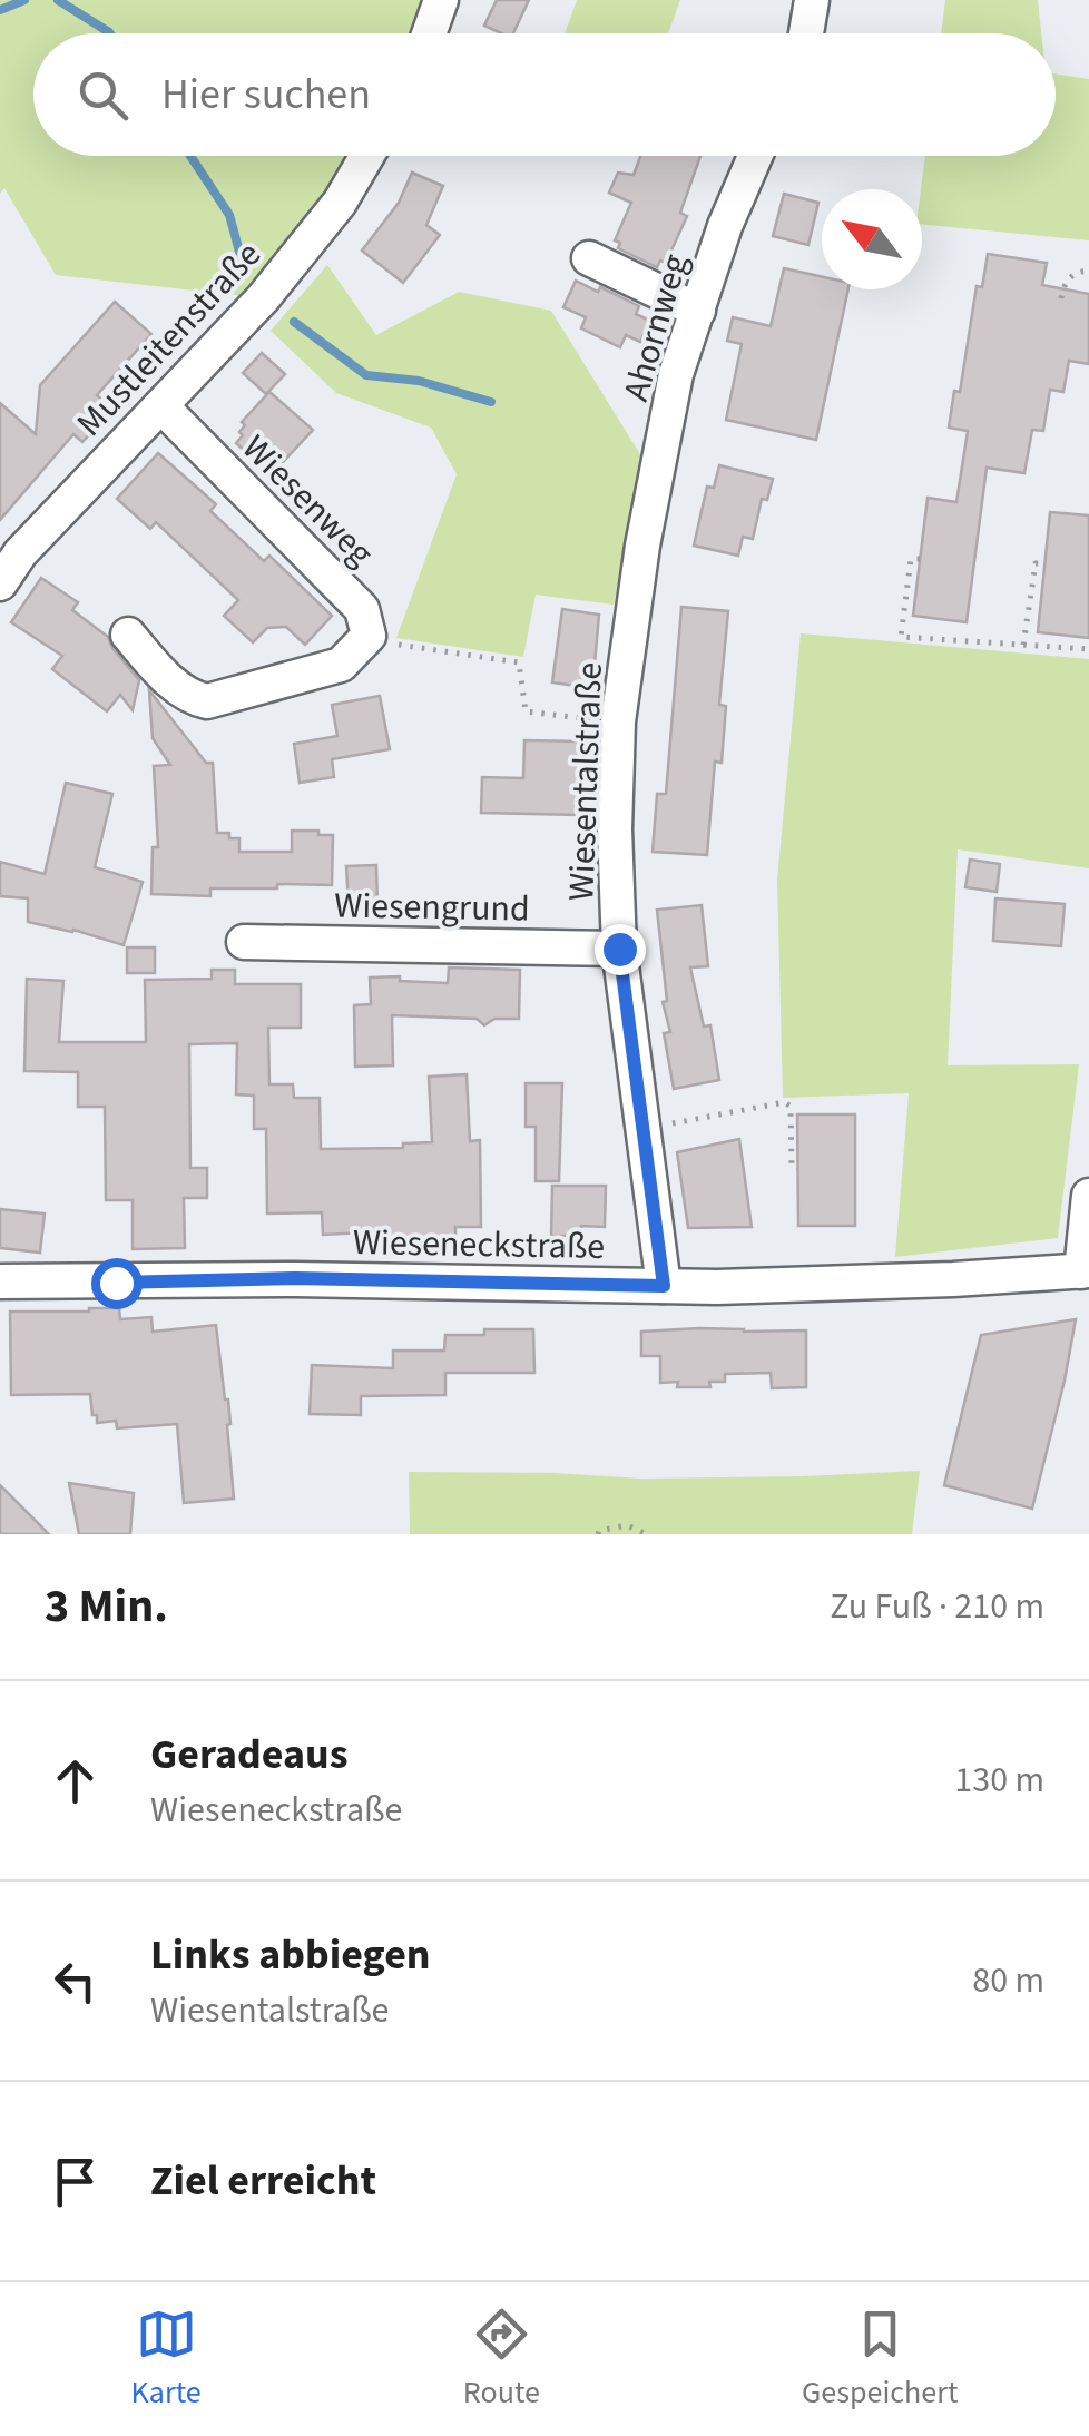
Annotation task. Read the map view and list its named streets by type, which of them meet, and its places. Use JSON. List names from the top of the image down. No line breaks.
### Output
{"streets":{"street":["Ahornweg","Mustleitenstraße","Wiesenweg","Wiesentalstraße","Wiesengrund","Wieseneckstraße"]},"crossings":[["Ahornweg","Wiesentalstraße"],["Mustleitenstraße","Wiesenweg"],["Wiesentalstraße","Wiesengrund"],["Wiesentalstraße","Wieseneckstraße"]],"north":"top left","page":{"search":"Hier suchen","heading":["3 Min.","Zu Fuß · 210 m"],"list":[["Geradeaus","Wieseneckstraße","130 m"],["Links abbiegen","Wiesentalstraße","80 m"],"Ziel erreicht"],"nav":["Karte","Route","Gespeichert"]}}
